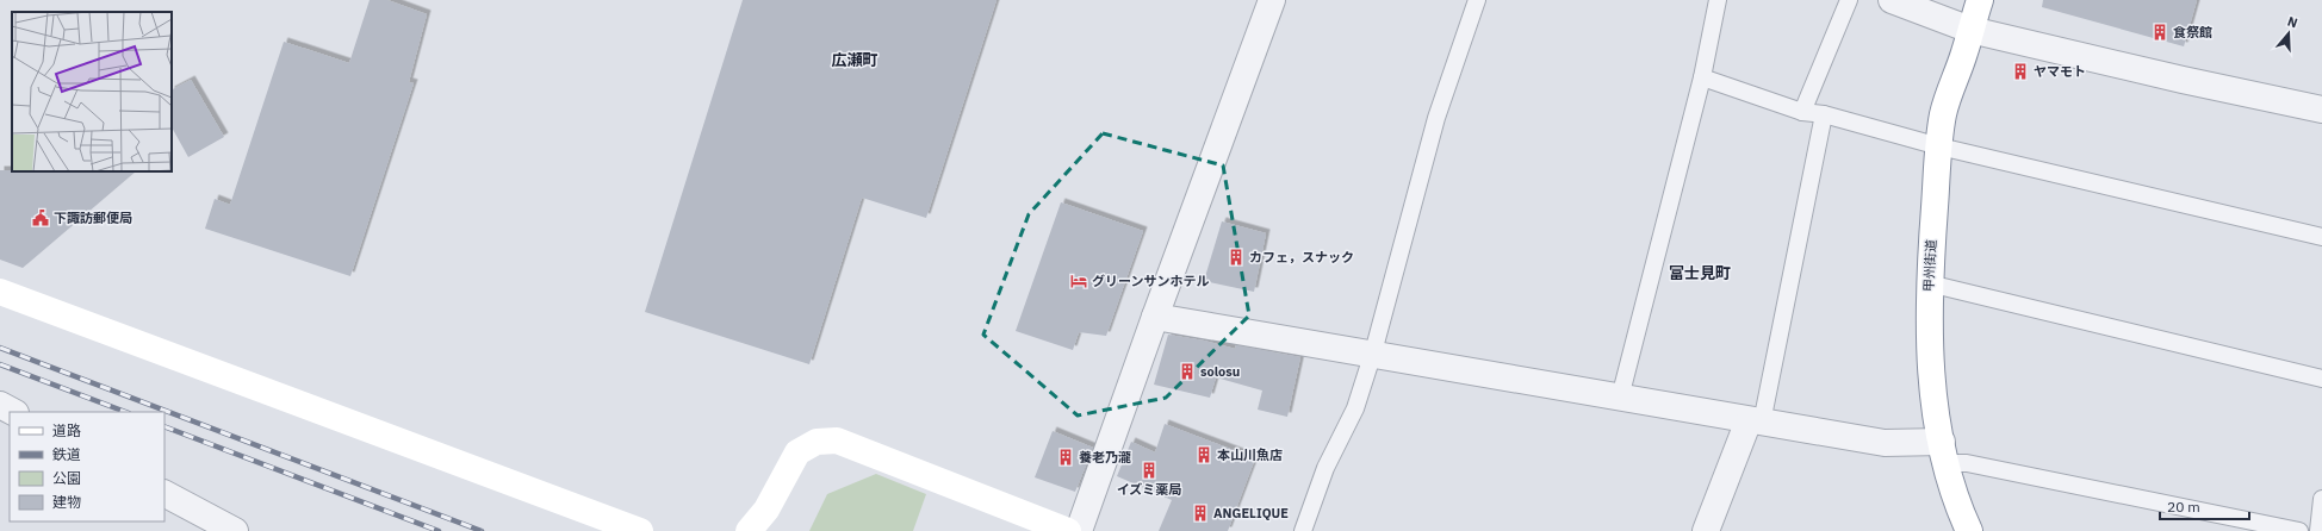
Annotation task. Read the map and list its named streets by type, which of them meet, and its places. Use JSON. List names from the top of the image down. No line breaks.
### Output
{"streets":{"main road":["甲州街道"]},"districts":["広瀬町","富士見町"],"places":{"building":["食祭館","ヤマモト","カフェ，スナック","solosu","本山川魚店","養老乃瀧","イズミ薬局","ANGELIQUE"],"public building":["下諏訪郵便局"],"hotel":["グリーンサンホテル"]},"legend":["道路","鉄道","公園","建物"],"scale_bar":"20 m","north":"top"}
